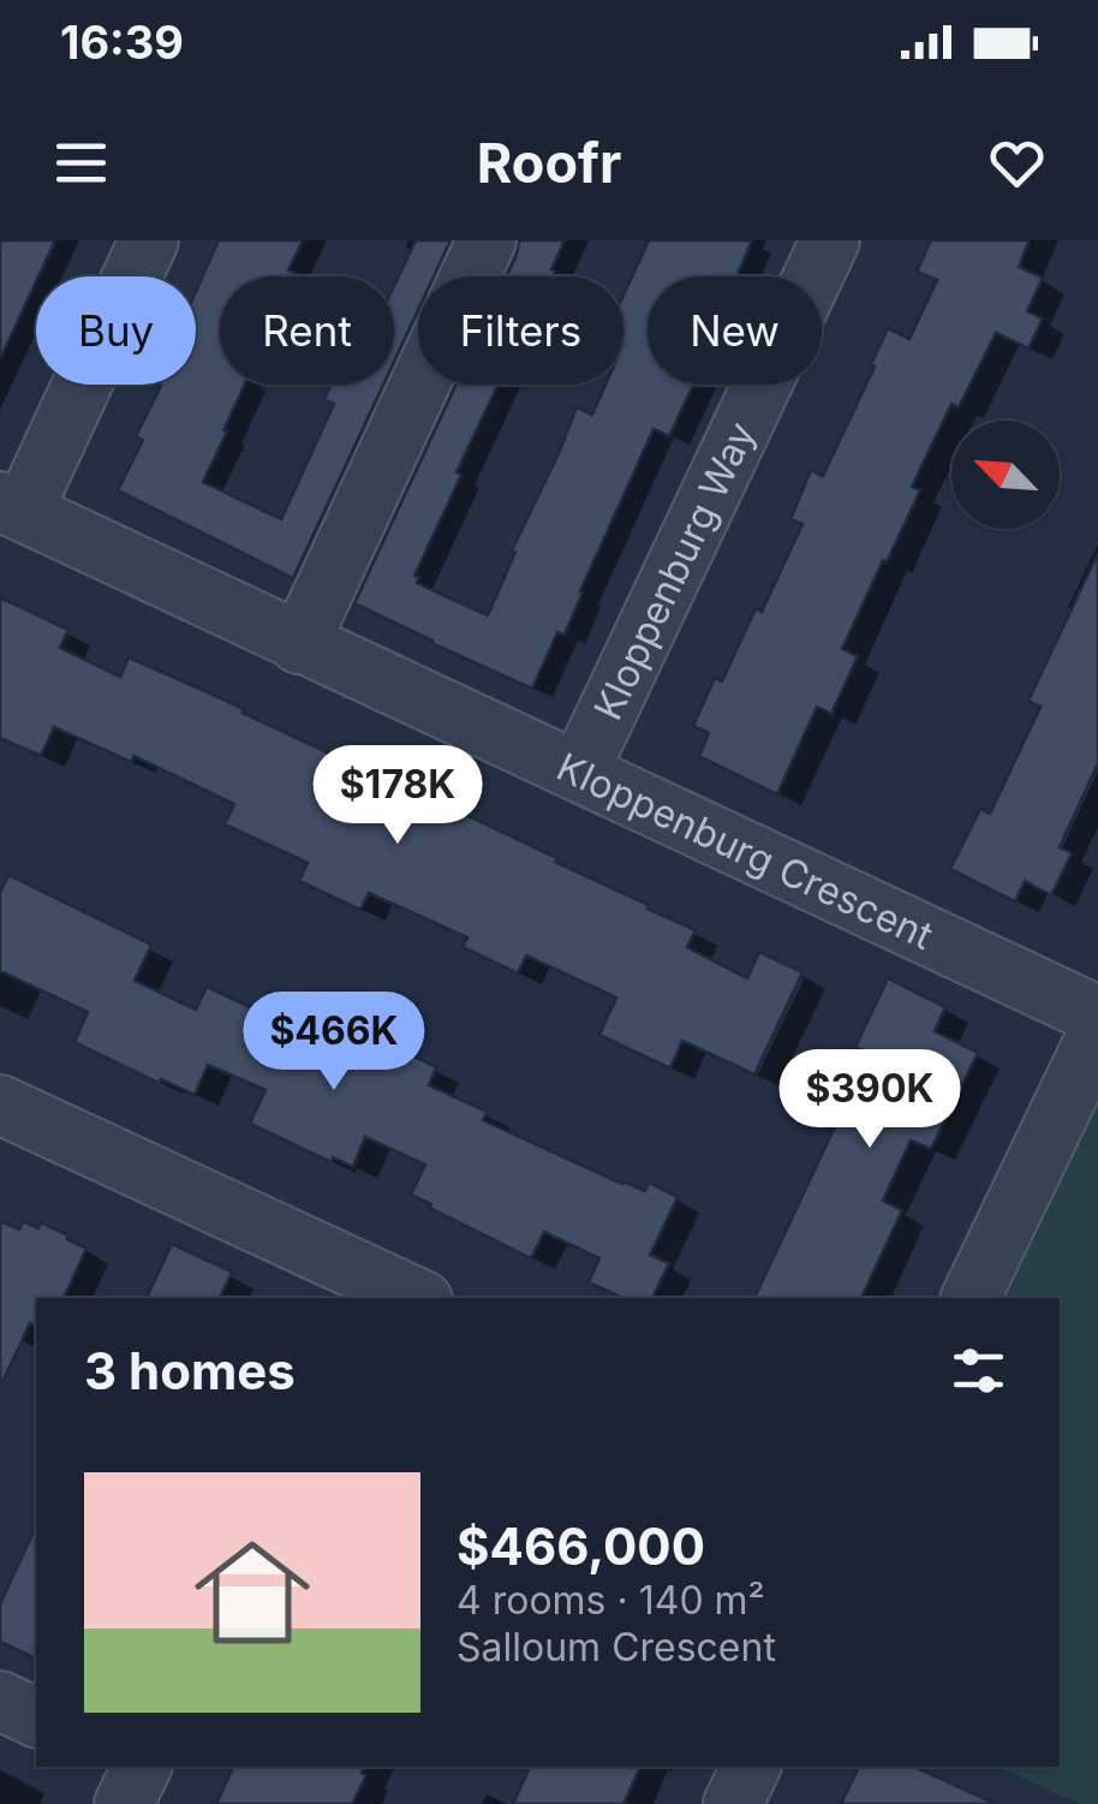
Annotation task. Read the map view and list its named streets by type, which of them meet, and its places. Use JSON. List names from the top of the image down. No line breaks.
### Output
{"streets":{"street":["Kloppenburg Way","Kloppenburg Crescent"]},"crossings":[["Kloppenburg Way","Kloppenburg Crescent"]],"north":"top left","page":{"status":"16:39","header":"Roofr","chip":["Buy","Rent","Filters","New"],"price":["$178K","$466K","$390K"],"heading":"3 homes","list":[{"name":"$466,000","note":"4 rooms · 140 m² · Salloum Crescent"}]}}
